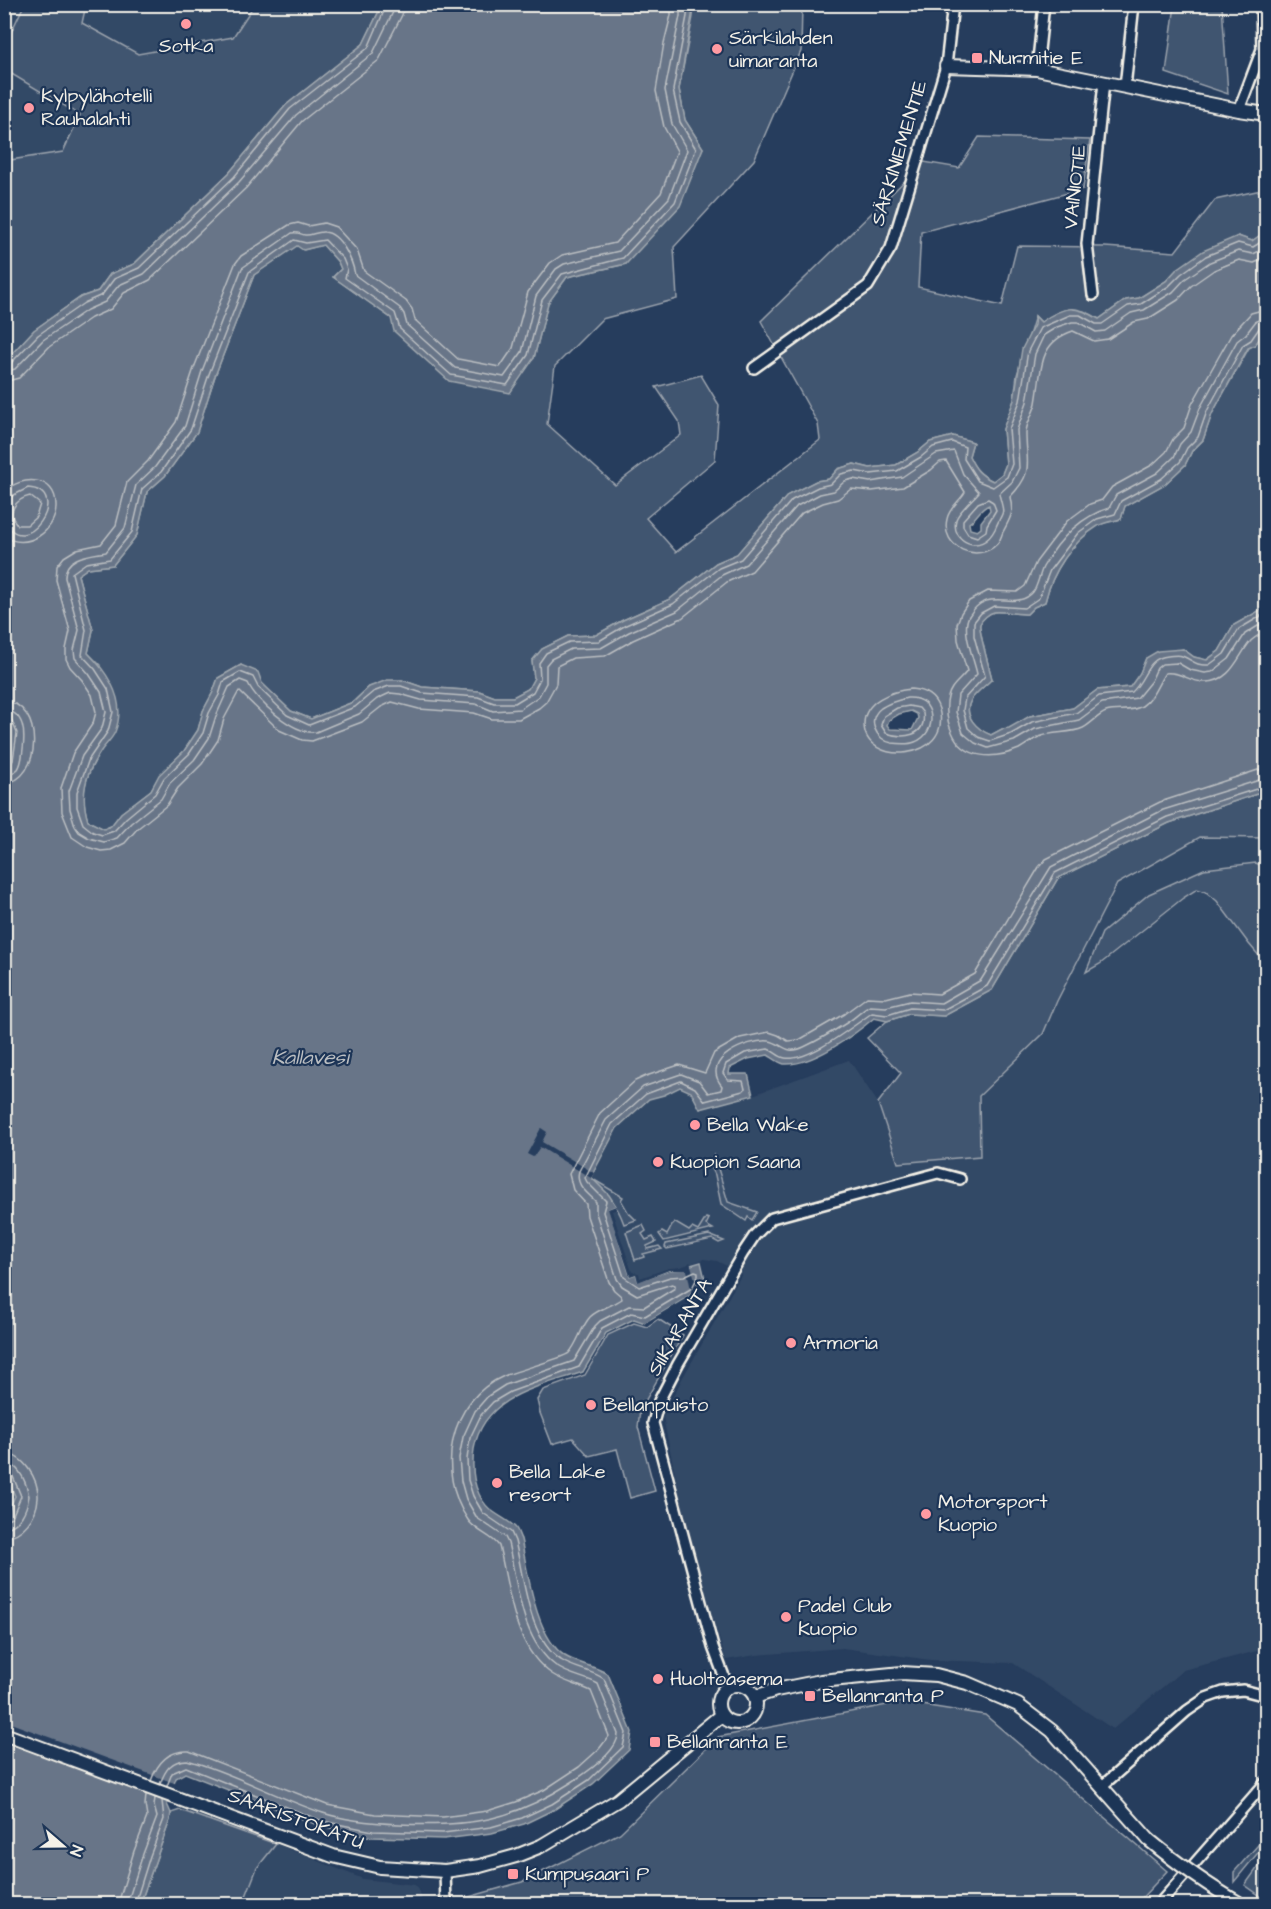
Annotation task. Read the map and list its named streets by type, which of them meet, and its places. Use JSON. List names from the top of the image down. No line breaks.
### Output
{"streets":{"main road":["SÄRKINIEMENTIE","SAARISTOKATU"],"street":["VAINIOTIE","SIIKARANTA"]},"crossings":[["SÄRKINIEMENTIE","VAINIOTIE"],["SIIKARANTA","SAARISTOKATU"]],"water":["Kallavesi"],"places":{"other":["Sotka","Särkilahden uimaranta","Kylpylähotelli Rauhalahti","Bella Wake","Kuopion Saana","Armoria","Bellanpuisto","Bella Lake resort","Motorsport Kuopio","Padel Club Kuopio","Huoltoasema"],"transit":["Nurmitie E","Bellanranta P","Bellanranta E","Kumpusaari P"]},"north":"right"}
